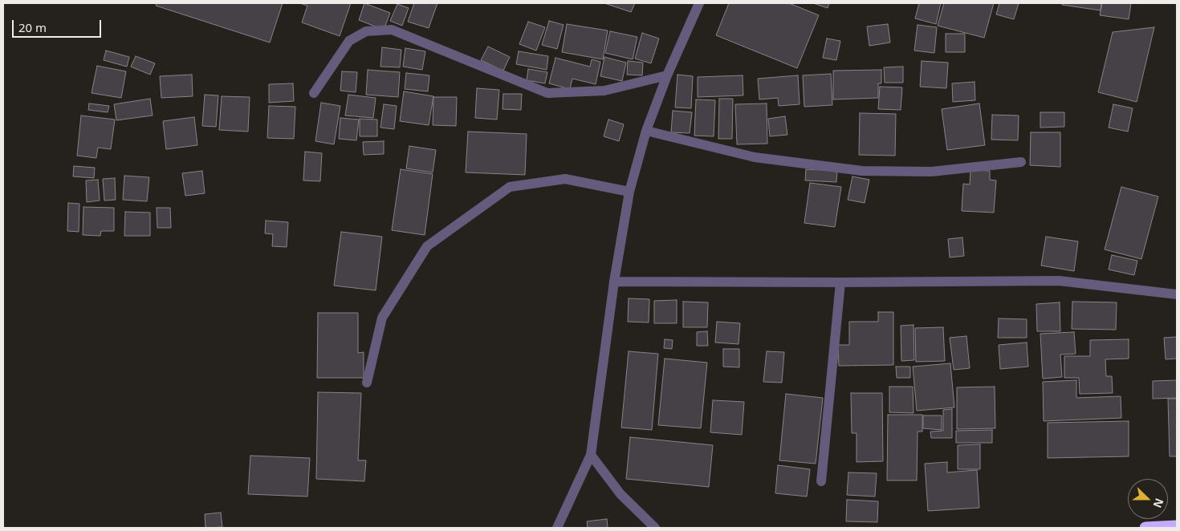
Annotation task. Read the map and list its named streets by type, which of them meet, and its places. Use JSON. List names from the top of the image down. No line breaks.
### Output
{"scale_bar":"20 m","north":"right"}
